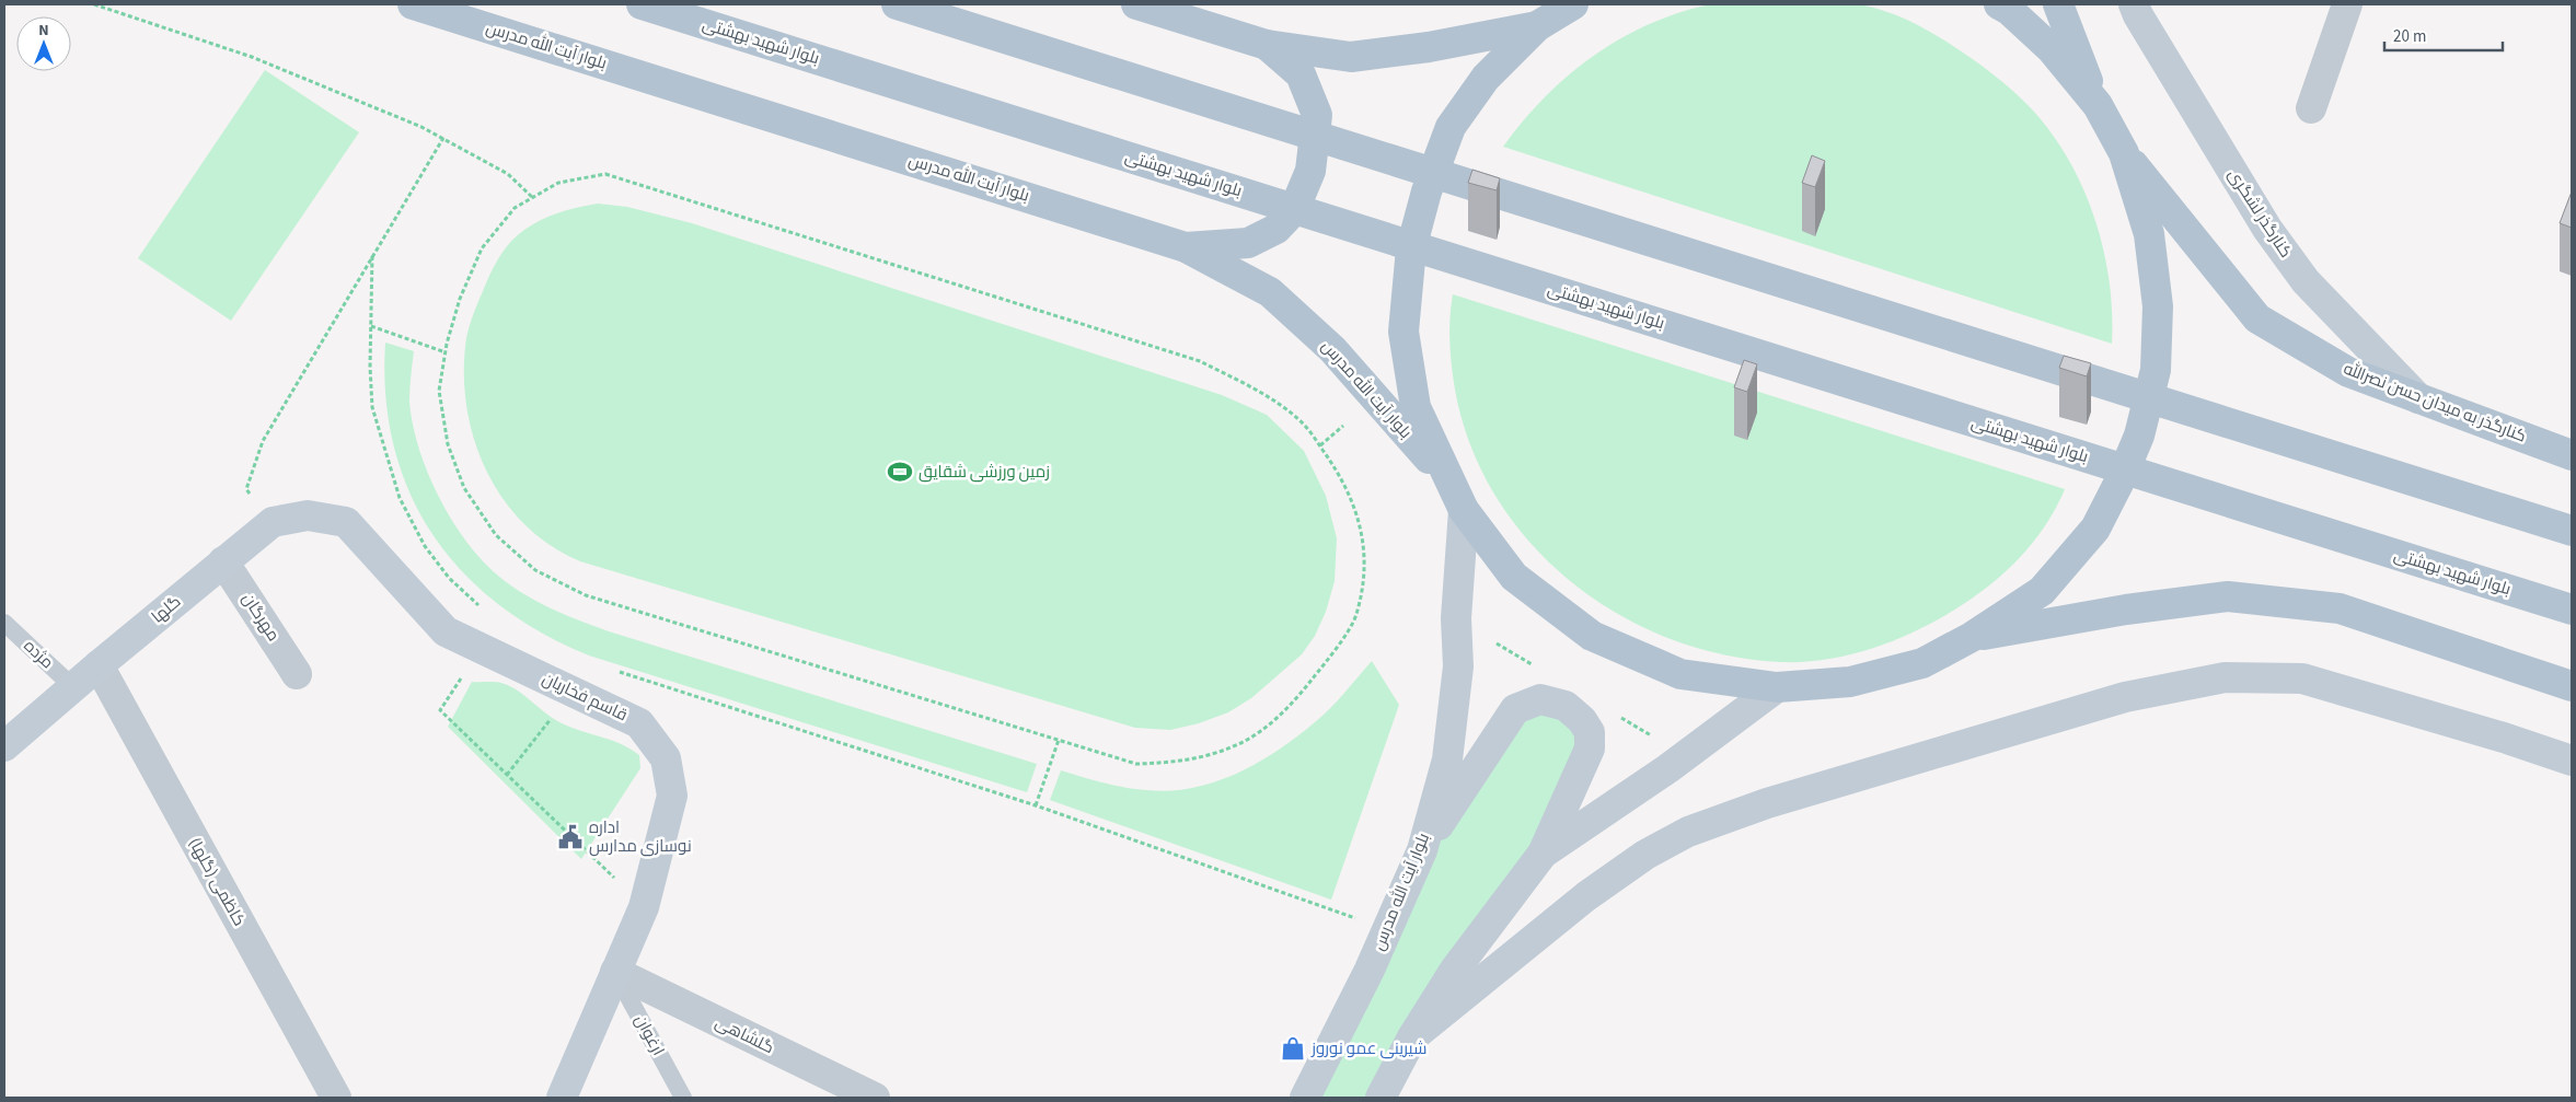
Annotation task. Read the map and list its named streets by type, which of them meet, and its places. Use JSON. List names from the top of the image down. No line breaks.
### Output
{"streets":{"main road":["بلوار شهید بهشتی","بلوار آیت الله مدرس","کنارگذر لشگری","کنارگذر به میدان حسن نصرالله","گلها","قاسم فخاریان"],"street":["مهرگان","کاظمی (گلها)","گلشاهی"],"lane":["مژده","ارغوان"]},"crossings":[["کنارگذر لشگری","کنارگذر به میدان حسن نصرالله"],["گلها","مهرگان"],["گلها","مژده"],["گلها","قاسم فخاریان"],["گلها","کاظمی (گلها)"],["قاسم فخاریان","ارغوان"],["قاسم فخاریان","گلشاهی"],["ارغوان","گلشاهی"]],"places":{"sports":["زمین ورزشی شقایق"],"public building":["اداره نوسازی مدارس"],"shop":["شیرینی عمو نوروز"]},"scale_bar":"20 m","north":"top"}
